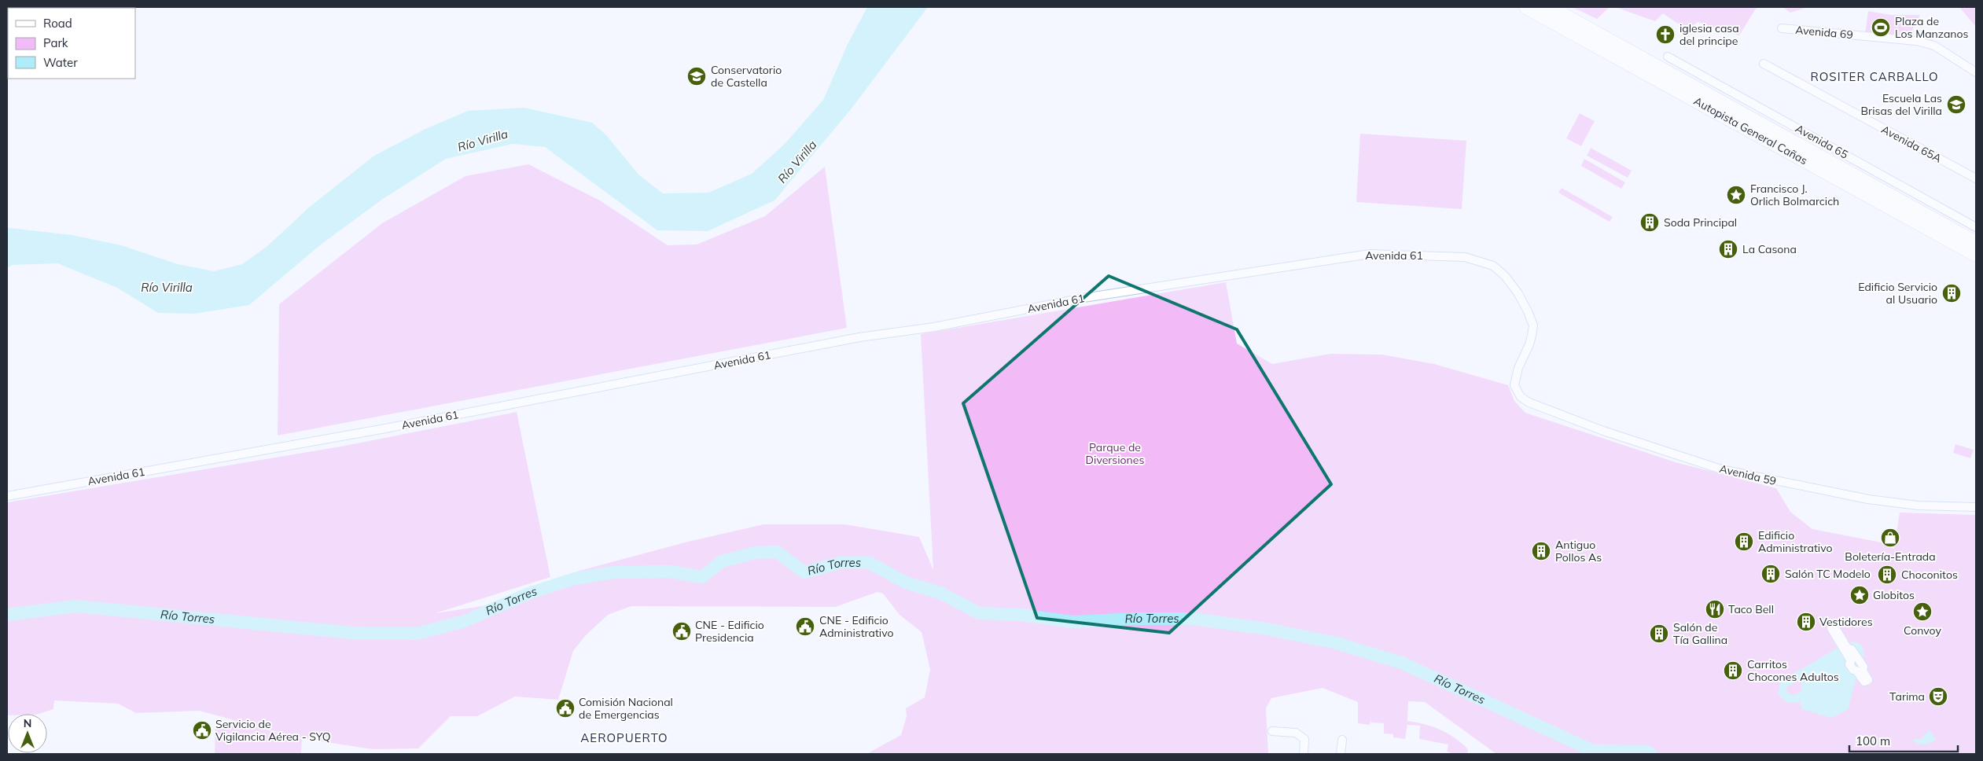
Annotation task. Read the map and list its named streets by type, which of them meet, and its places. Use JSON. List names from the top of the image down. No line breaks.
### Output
{"streets":{"highway":["Autopista General Cañas"],"street":["Avenida 69","Avenida 65","Avenida 65A","Avenida 61","Avenida 59"]},"crossings":[["Avenida 61","Avenida 59"]],"districts":["ROSITER CARBALLO","AEROPUERTO"],"water":["Río Virilla","Río Torres"],"parks":["Parque de Diversiones"],"places":{"sports":["Plaza de Los Manzanos"],"church":["iglesia casa del principe"],"school or university":["Conservatorio de Castella","Escuela Las Brisas del Virilla"],"place":["Francisco J. Orlich Bolmarcich","Globitos","Convoy"],"building":["Soda Principal","La Casona","Edificio Servicio al Usuario","Edificio Administrativo","Antiguo Pollos As","Salón TC Modelo","Choconitos","Vestidores","Salón de Tía Gallina","Carritos Chocones Adultos"],"shop":["Boletería-Entrada"],"restaurant":["Taco Bell"],"public building":["CNE - Edificio Administrativo","CNE - Edificio Presidencia","Comisión Nacional de Emergencias","Servicio de Vigilancia Aérea - SYQ"],"theatre":["Tarima"]},"legend":["Road","Park","Water"],"scale_bar":"100 m","north":"top"}
